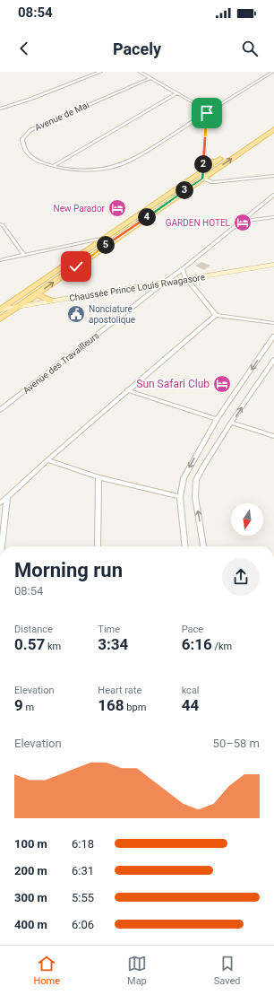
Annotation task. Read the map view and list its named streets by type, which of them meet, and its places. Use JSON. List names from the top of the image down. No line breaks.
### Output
{"streets":{"street":["Avenue de Mai","Chaussée Prince Louis Rwagasore","Avenue des Travailleurs"]},"crossings":[["Chaussée Prince Louis Rwagasore","Avenue des Travailleurs"]],"places":{"hotel":["New Parador","GARDEN HOTEL","Sun Safari Club"],"public building":["Nonciature apostolique"]},"north":"bottom","page":{"status":"08:54","header":"Pacely","pins":["2","3","4","5"],"heading":["Morning run","08:54"],"stats":[["Distance","0.57 km"],["Time","3:34"],["Pace","6:16 /km"],["Elevation","9 m"],["Heart rate","168 bpm"],["kcal","44"]],"chart":["Elevation","50–58 m"],"list":[{"name":"100 m","note":"6:18"},{"name":"200 m","note":"6:31"},{"name":"300 m","note":"5:55"},{"name":"400 m","note":"6:06"}],"tabs":["Home","Map","Saved"]}}
